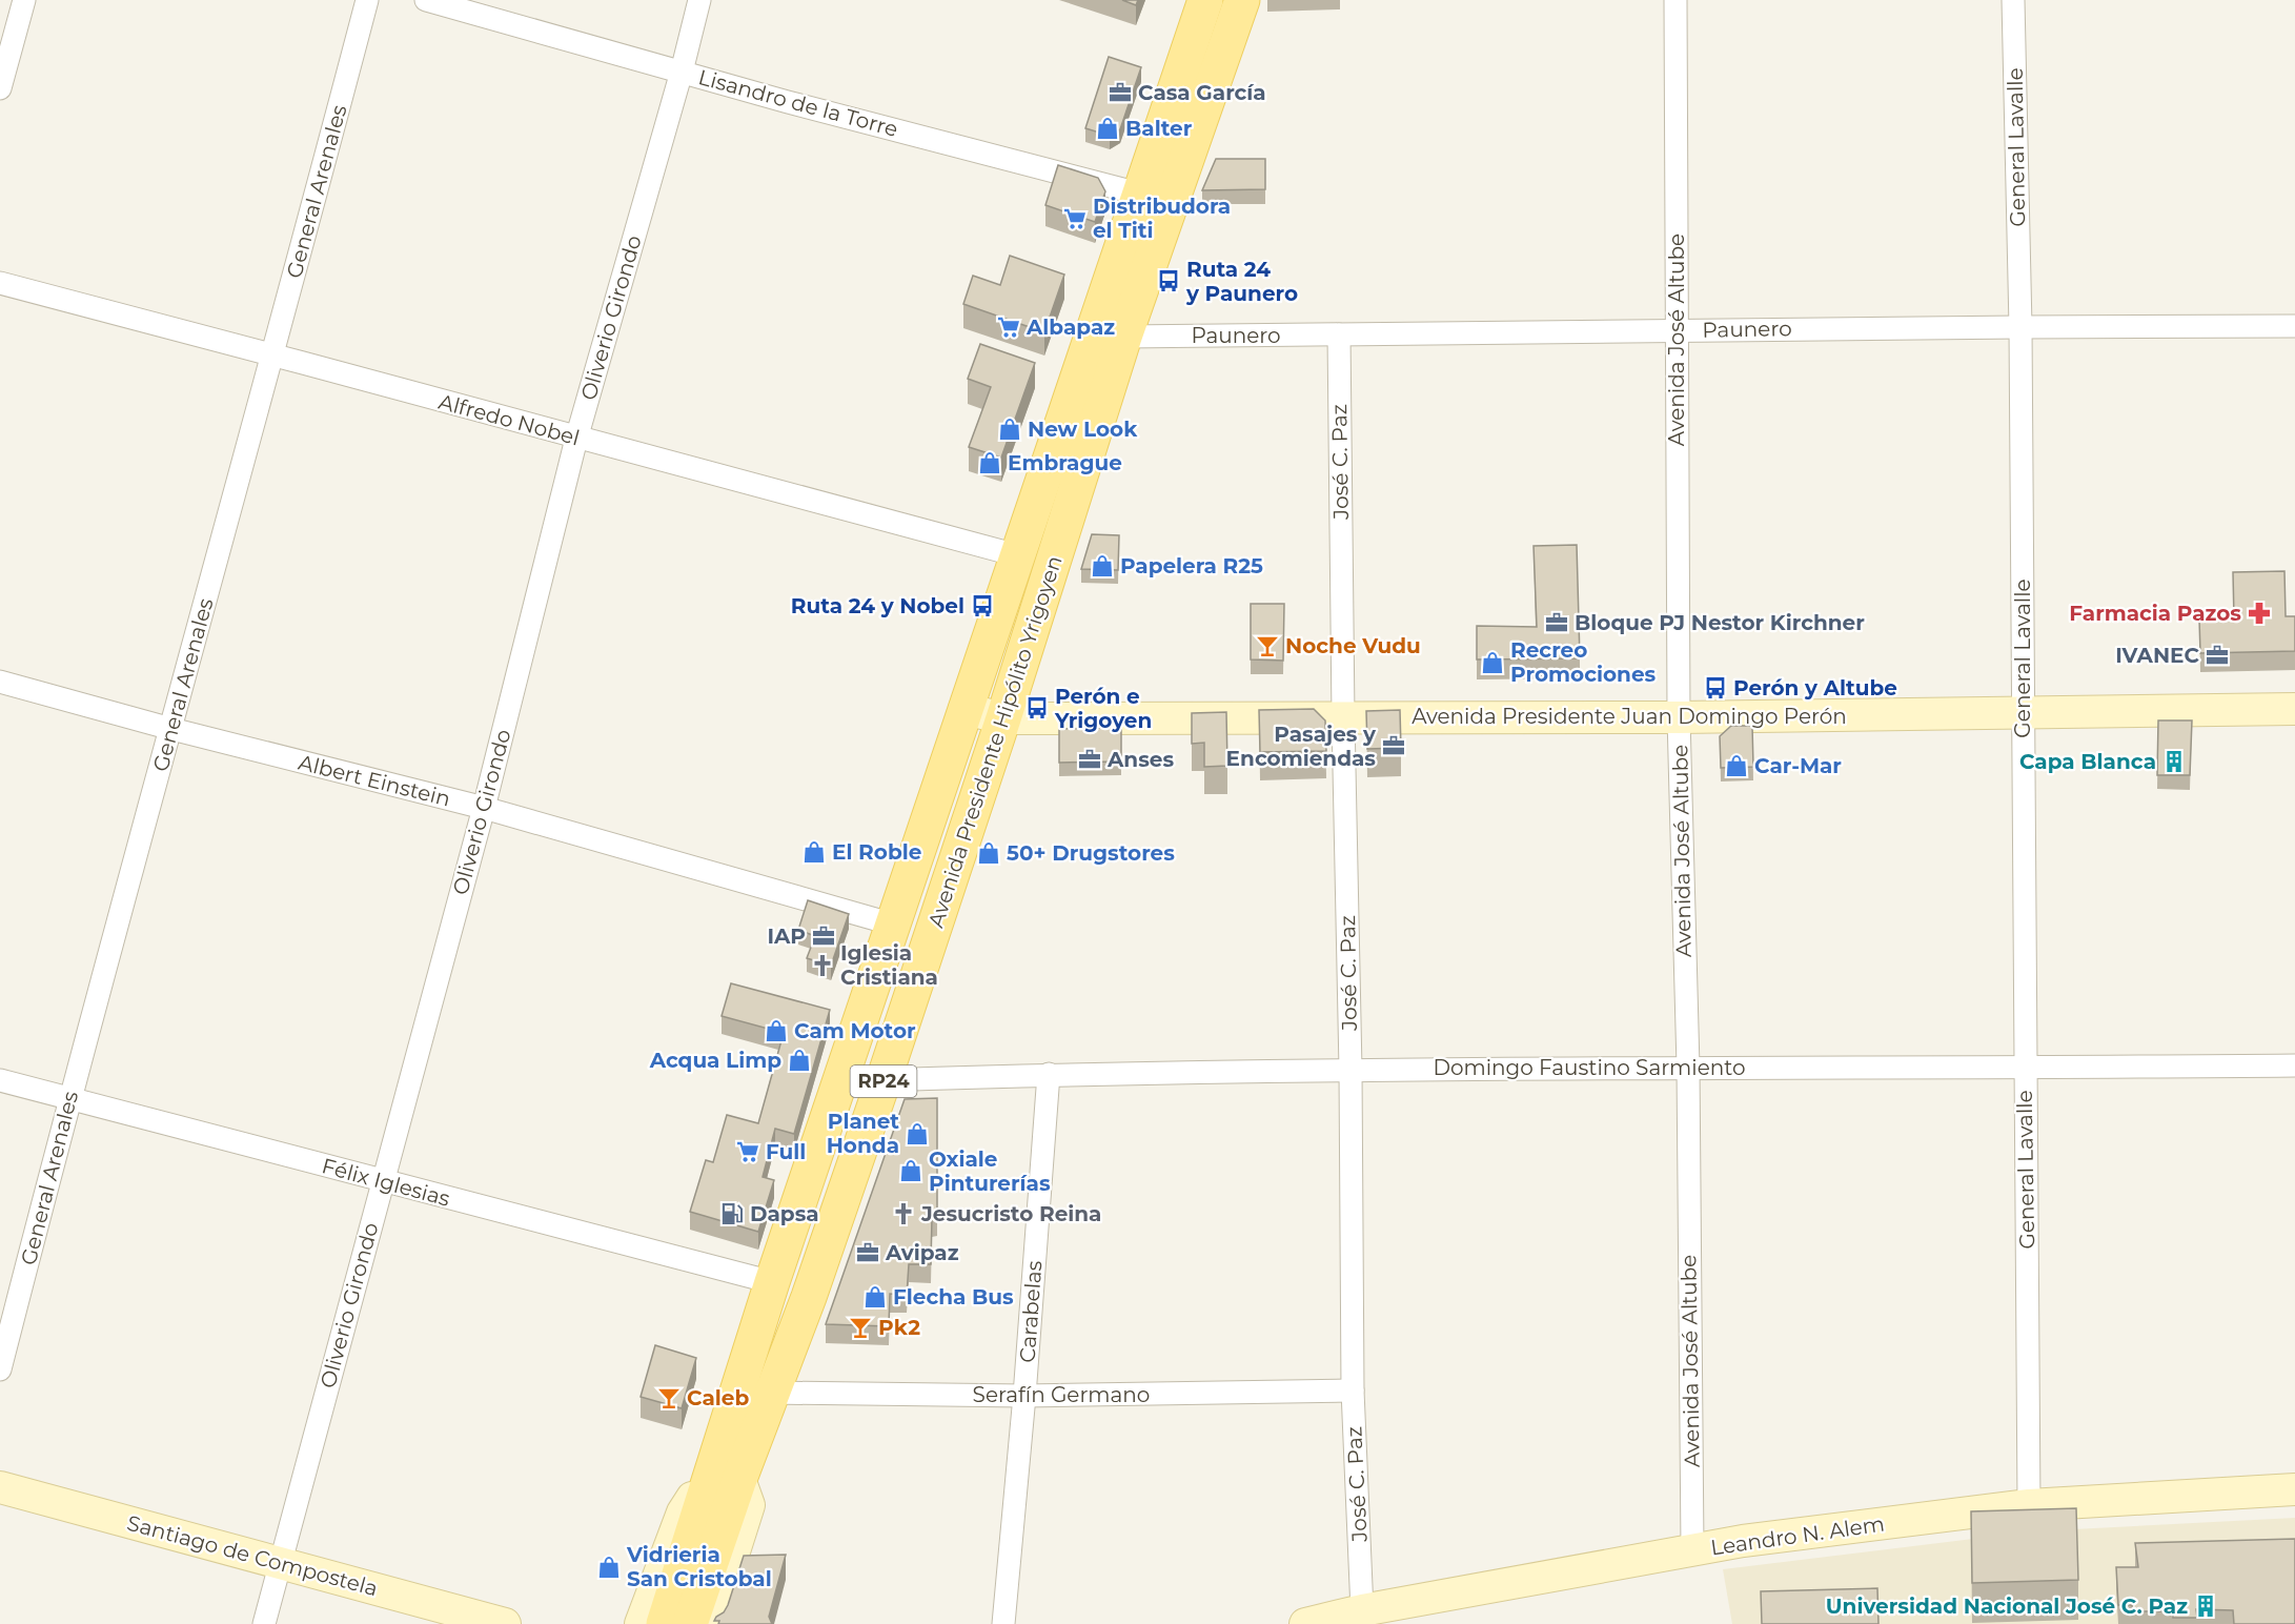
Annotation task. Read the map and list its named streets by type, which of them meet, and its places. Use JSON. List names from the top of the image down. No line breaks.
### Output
{"streets":{"main road":["Avenida Presidente Hipólito Yrigoyen","RP24"],"street":["Lisandro de la Torre","General Lavalle","General Arenales","Oliverio Girondo","Paunero","Avenida José Altube","Alfredo Nobel","José C. Paz","Avenida Presidente Juan Domingo Perón","Albert Einstein","Domingo Faustino Sarmiento","Félix Iglesias","Carabelas","Serafín Germano","Leandro N. Alem","Santiago de Compostela"]},"crossings":[["Lisandro de la Torre","Oliverio Girondo"],["Lisandro de la Torre","Avenida Presidente Hipólito Yrigoyen"],["General Lavalle","Paunero"],["General Lavalle","Avenida Presidente Juan Domingo Perón"],["General Lavalle","Domingo Faustino Sarmiento"],["General Lavalle","Leandro N. Alem"],["General Arenales","Alfredo Nobel"],["General Arenales","Albert Einstein"],["General Arenales","Félix Iglesias"],["Oliverio Girondo","Alfredo Nobel"],["Oliverio Girondo","Albert Einstein"],["Oliverio Girondo","Félix Iglesias"],["Oliverio Girondo","Santiago de Compostela"],["Paunero","Avenida José Altube"],["Paunero","José C. Paz"],["Paunero","Avenida Presidente Hipólito Yrigoyen"],["Avenida José Altube","Avenida Presidente Juan Domingo Perón"],["Avenida José Altube","Domingo Faustino Sarmiento"],["Avenida José Altube","Leandro N. Alem"],["Alfredo Nobel","Avenida Presidente Hipólito Yrigoyen"],["José C. Paz","Avenida Presidente Juan Domingo Perón"],["José C. Paz","Domingo Faustino Sarmiento"],["José C. Paz","Serafín Germano"],["José C. Paz","Leandro N. Alem"],["Avenida Presidente Juan Domingo Perón","Avenida Presidente Hipólito Yrigoyen"],["Avenida Presidente Hipólito Yrigoyen","Albert Einstein"],["Avenida Presidente Hipólito Yrigoyen","Domingo Faustino Sarmiento"],["Avenida Presidente Hipólito Yrigoyen","Félix Iglesias"],["Avenida Presidente Hipólito Yrigoyen","Serafín Germano"],["Domingo Faustino Sarmiento","Carabelas"],["Carabelas","Serafín Germano"]],"places":{"office":["Casa García","Bloque PJ Nestor Kirchner","IVANEC","Pasajes y Encomiendas","Anses","IAP","Avipaz"],"shop":["Balter","New Look","Embrague","Papelera R25","Recreo Promociones","Car-Mar","El Roble","50+ Drugstores","Cam Motor","Acqua Limp","Planet Honda","Oxiale Pinturerías","Flecha Bus","Vidrieria San Cristobal"],"supermarket":["Distribudora el Titi","Albapaz","Full"],"bus stop":["Ruta 24 y Paunero","Ruta 24 y Nobel","Perón y Altube","Perón e Yrigoyen"],"pharmacy":["Farmacia Pazos"],"bar":["Noche Vudu","Pk2","Caleb"],"building":["Capa Blanca","Universidad Nacional José C. Paz"],"church":["Iglesia Cristiana","Jesucristo Reina"],"fuel station":["Dapsa"]}}
